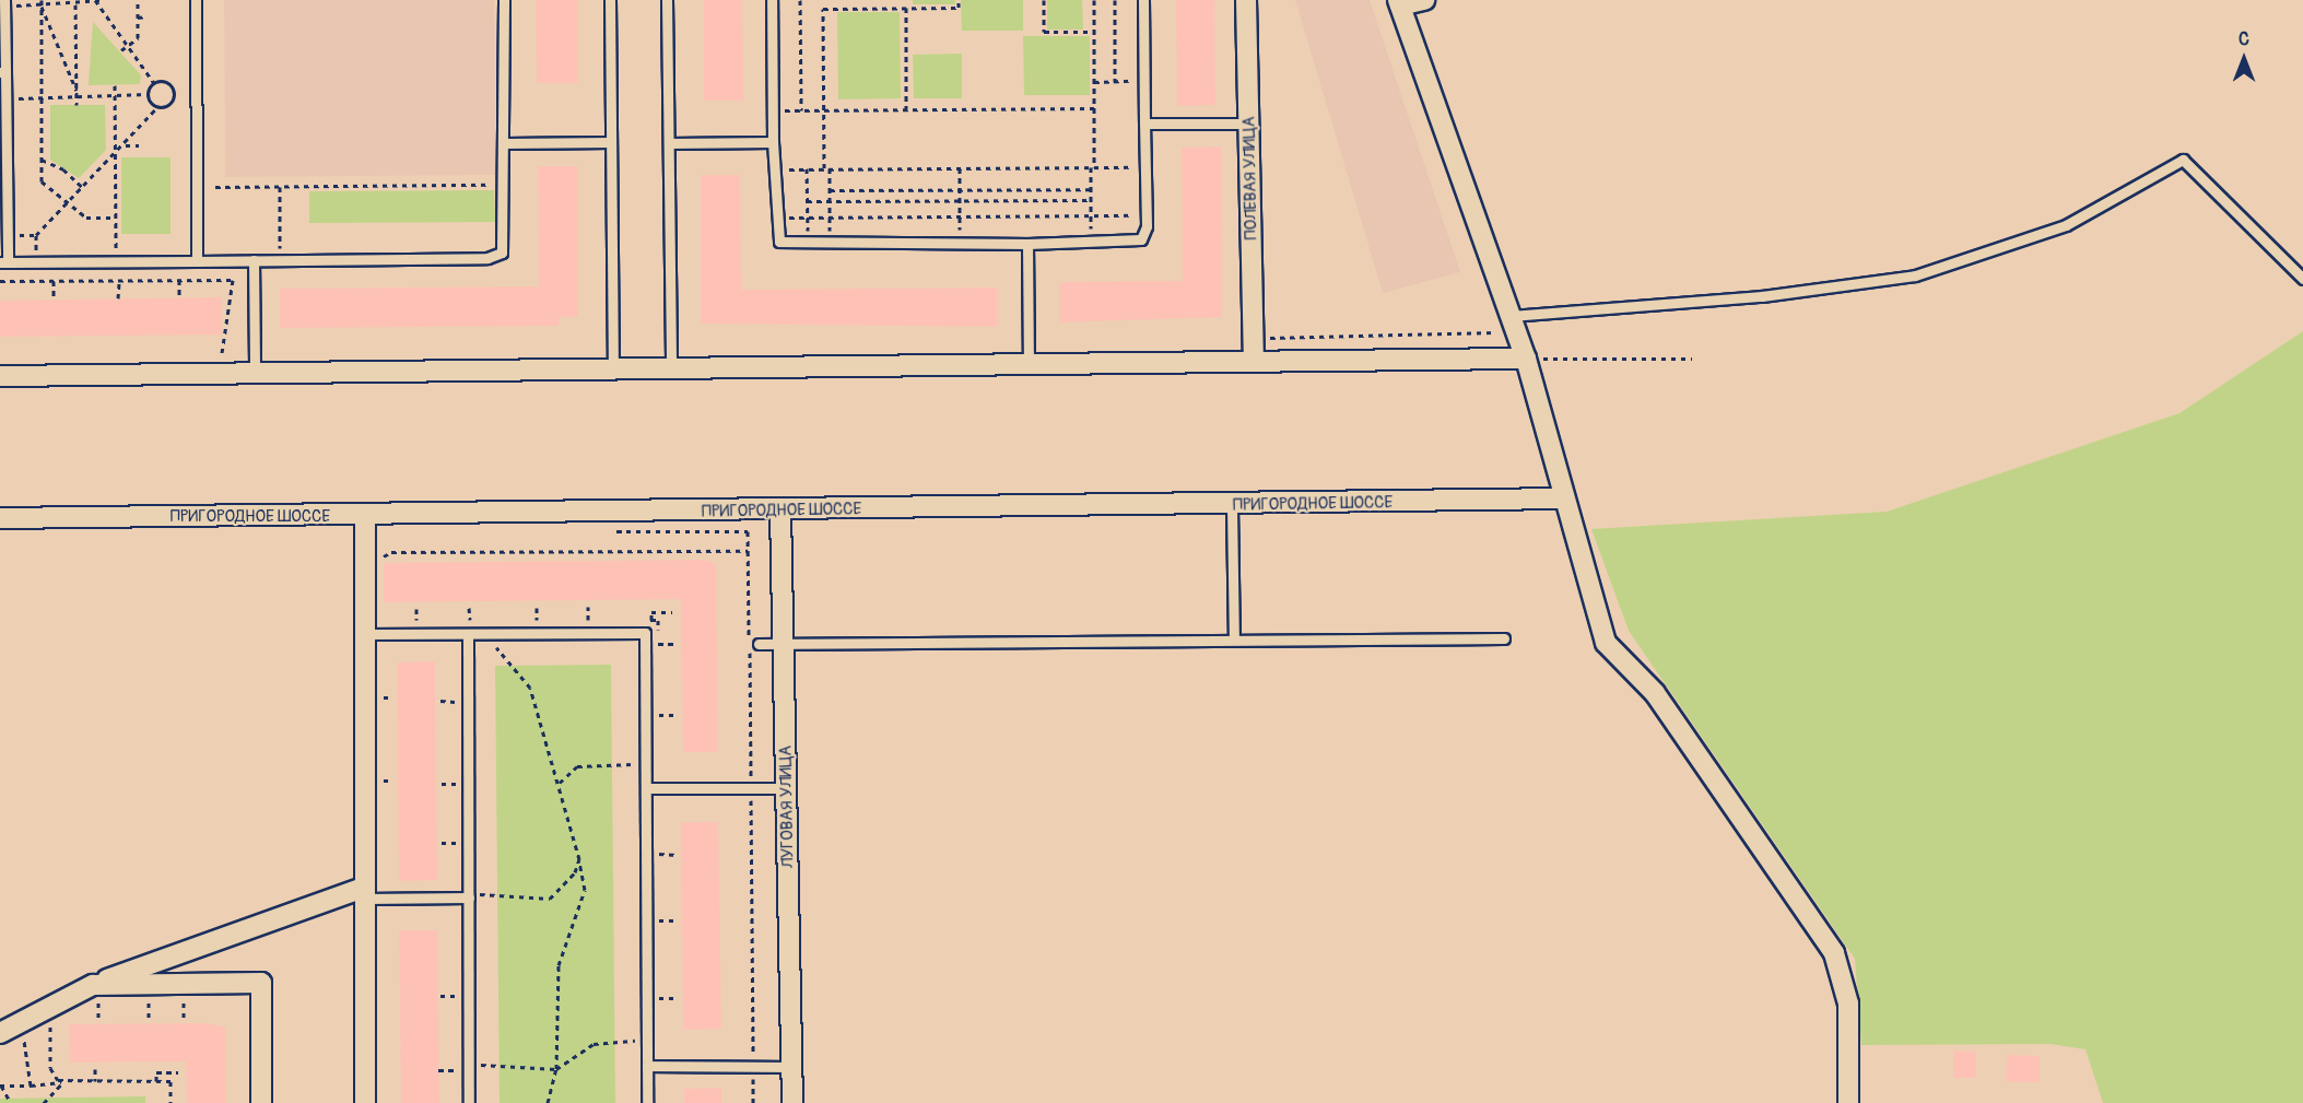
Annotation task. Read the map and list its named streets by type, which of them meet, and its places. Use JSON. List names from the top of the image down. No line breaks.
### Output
{"streets":{"street":["ПОЛЕВАЯ УЛИЦА","ПРИГОРОДНОЕ ШОССЕ","ЛУГОВАЯ УЛИЦА"]},"crossings":[["ПРИГОРОДНОЕ ШОССЕ","ЛУГОВАЯ УЛИЦА"]],"north":"top"}
